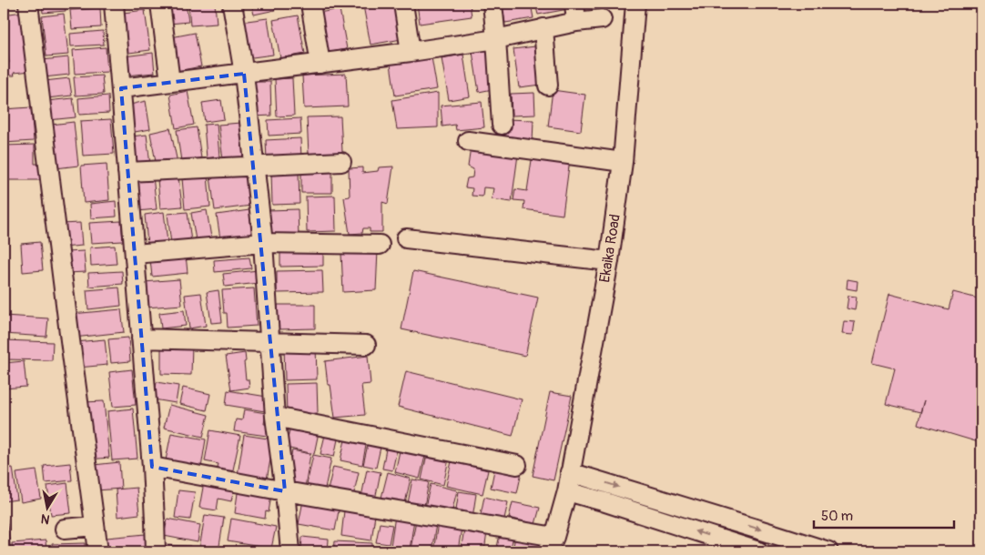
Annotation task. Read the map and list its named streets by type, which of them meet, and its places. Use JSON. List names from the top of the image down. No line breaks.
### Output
{"streets":{"street":["Ekaika Road"]},"scale_bar":"50 m","north":"bottom"}
